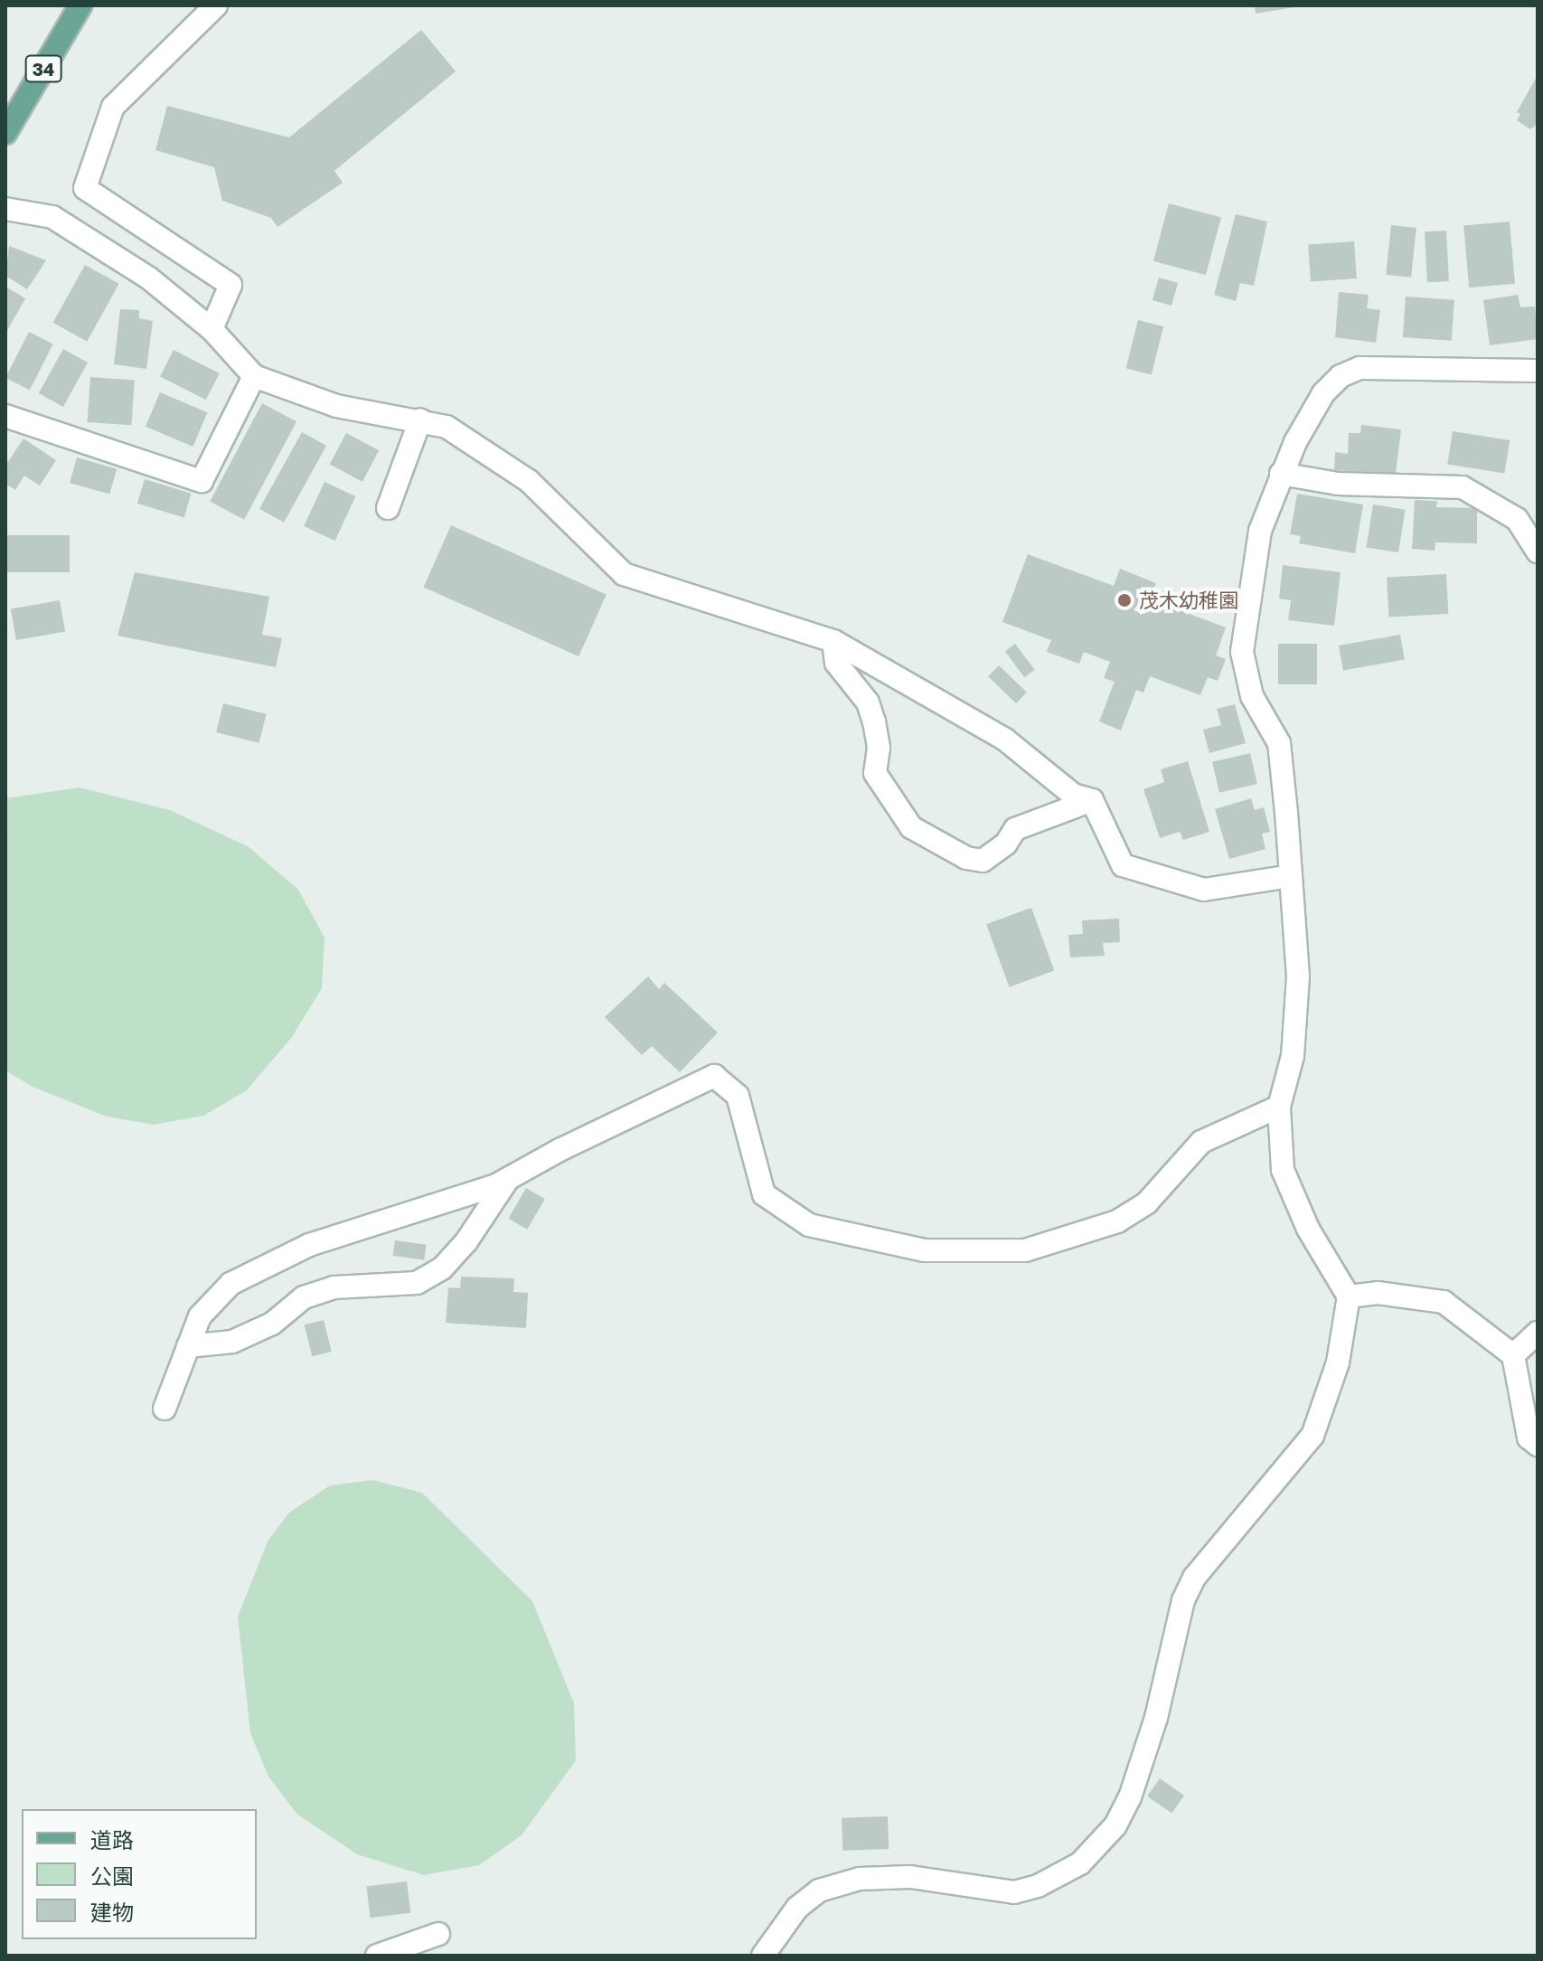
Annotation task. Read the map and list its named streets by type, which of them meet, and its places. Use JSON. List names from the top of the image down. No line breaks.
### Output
{"streets":{"main road":["34"]},"places":["茂木幼稚園"],"legend":["道路","公園","建物"]}
